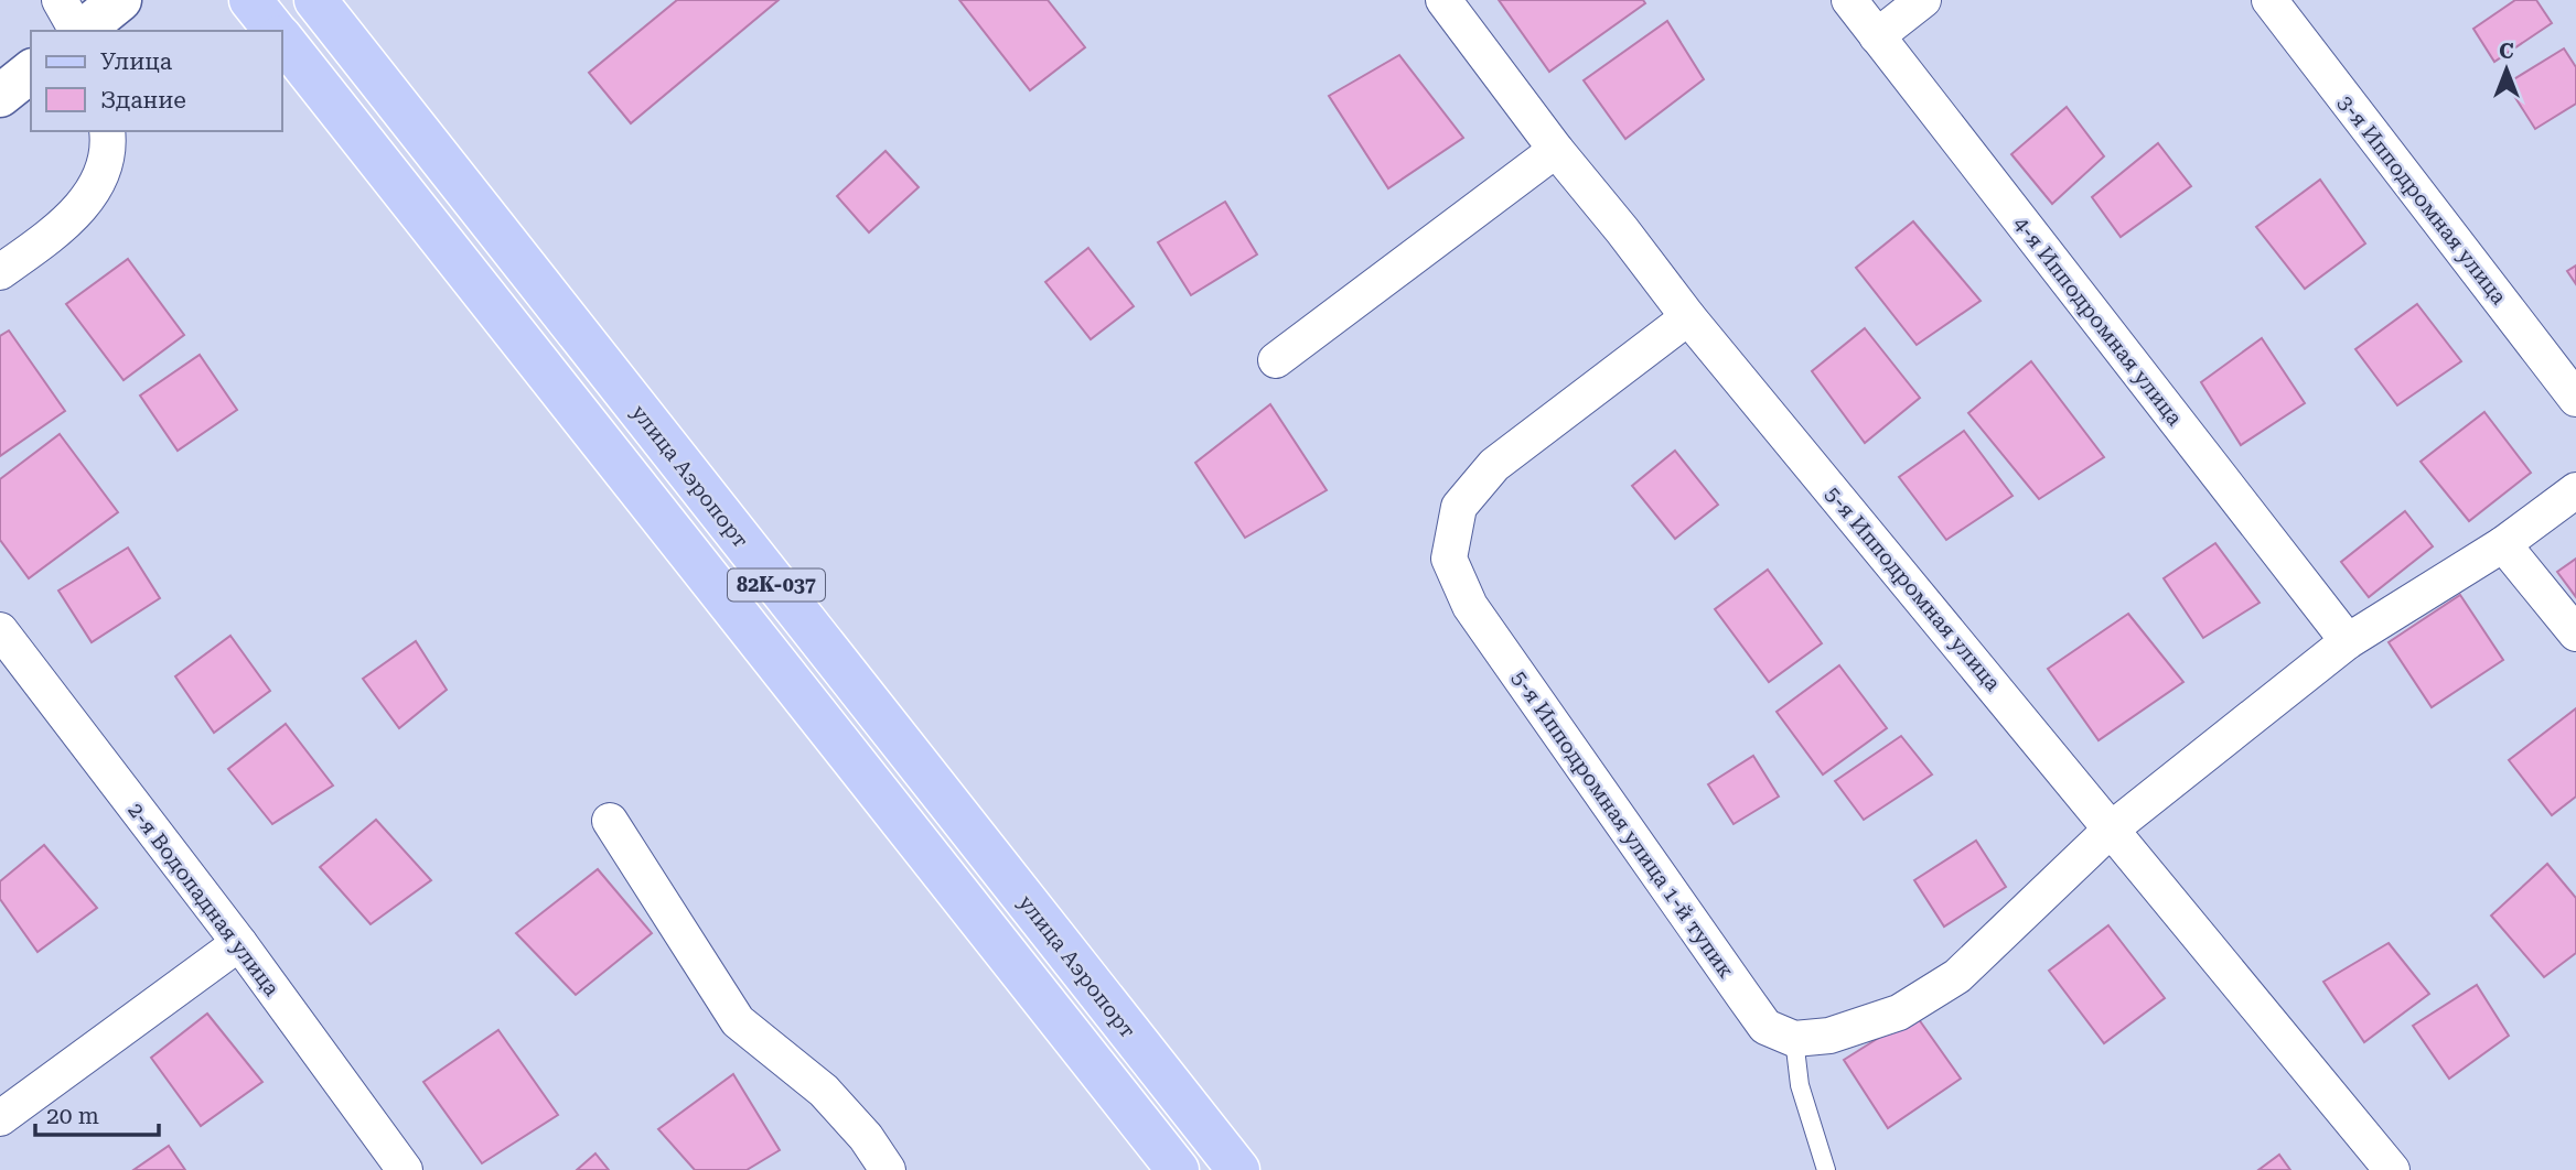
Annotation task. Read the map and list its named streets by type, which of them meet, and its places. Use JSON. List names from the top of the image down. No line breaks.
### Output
{"streets":{"main road":["улица Аэропорт","82К-037"],"street":["3-я Ипподромная улица","4-я Ипподромная улица","5-я Ипподромная улица","5-я Ипподромная улица 1-й тупик","2-я Водопадная улица"]},"crossings":[["5-я Ипподромная улица","5-я Ипподромная улица 1-й тупик"]],"legend":["Улица","Здание"],"scale_bar":"20 m","north":"top"}
